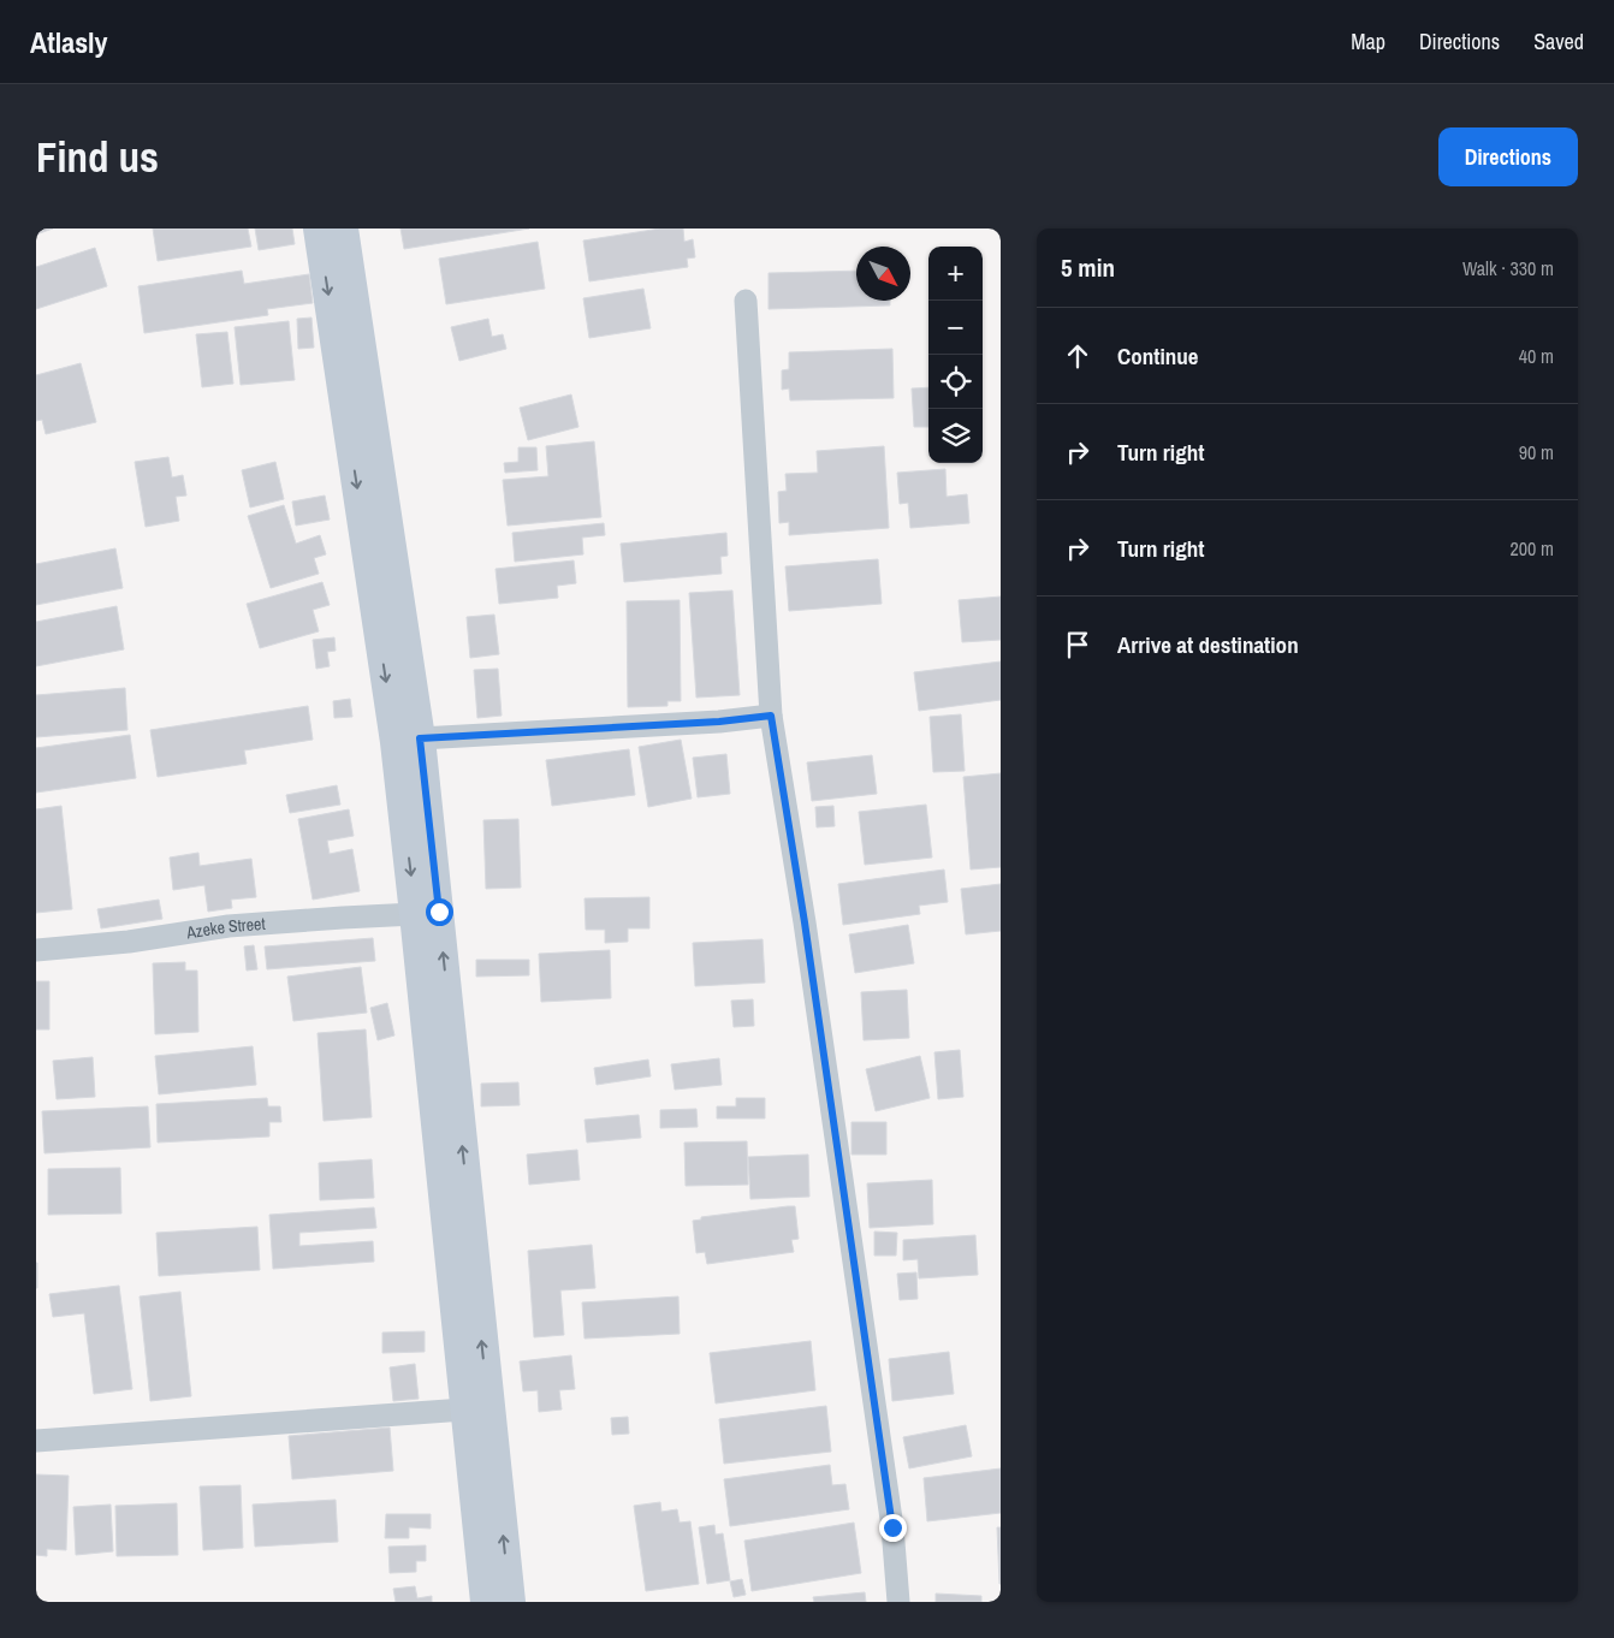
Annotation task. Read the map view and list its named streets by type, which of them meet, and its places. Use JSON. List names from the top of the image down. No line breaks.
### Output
{"streets":{"street":["Azeke Street"]},"north":"bottom right","page":{"header":"Atlasly","nav":["Map","Directions","Saved"],"buttons":"Directions","title":"Find us","heading":["5 min","Walk · 330 m"],"map_buttons":["+","−"],"list":[["Continue","40 m"],["Turn right","90 m"],["Turn right","200 m"],"Arrive at destination"]}}
